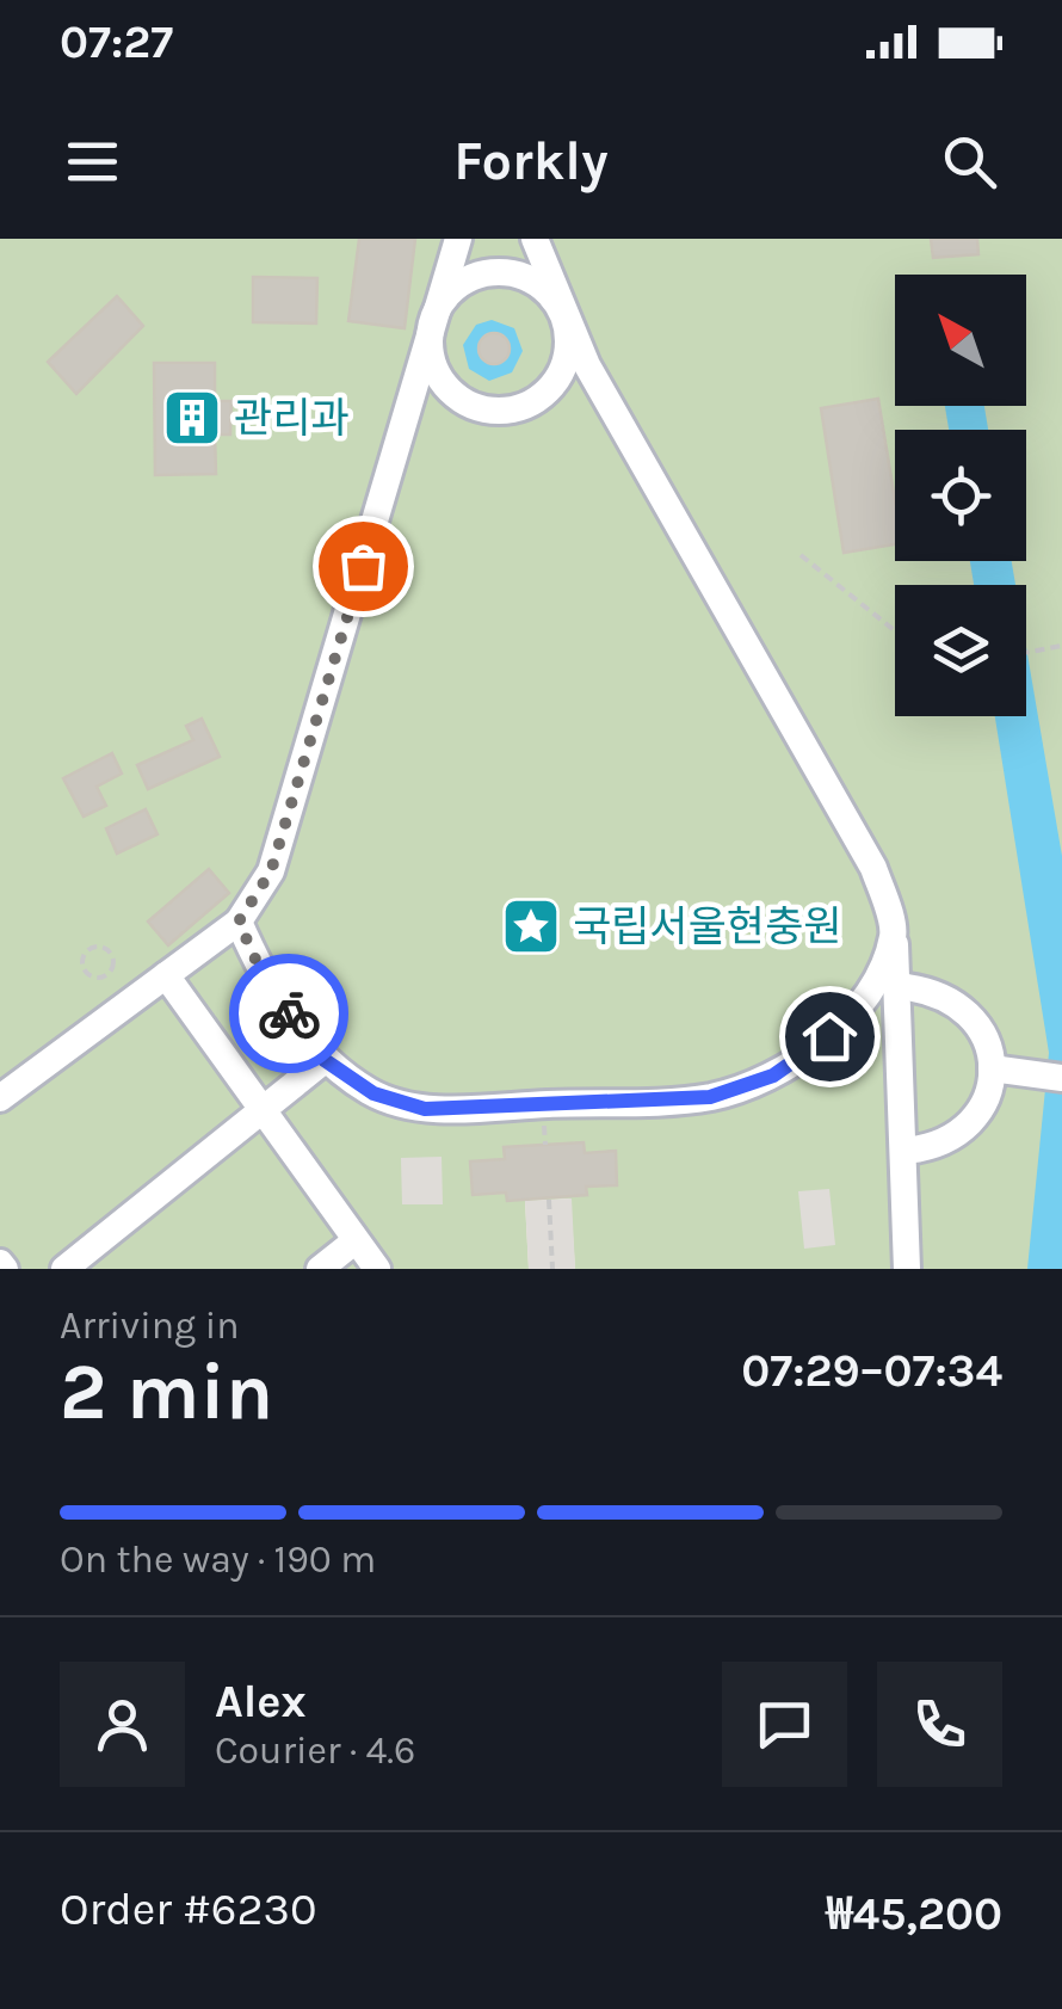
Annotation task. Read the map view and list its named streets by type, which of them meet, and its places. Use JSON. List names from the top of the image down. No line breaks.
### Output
{"places":{"building":["관리과"],"place":["국립서울현충원"]},"north":"top left","page":{"status":"07:27","header":"Forkly","heading":["2 min","Arriving in","07:29–07:34"],"panel":["Alex","Courier · 4.6","Order #6230","₩45,200"],"bar":"On the way · 190 m"}}
